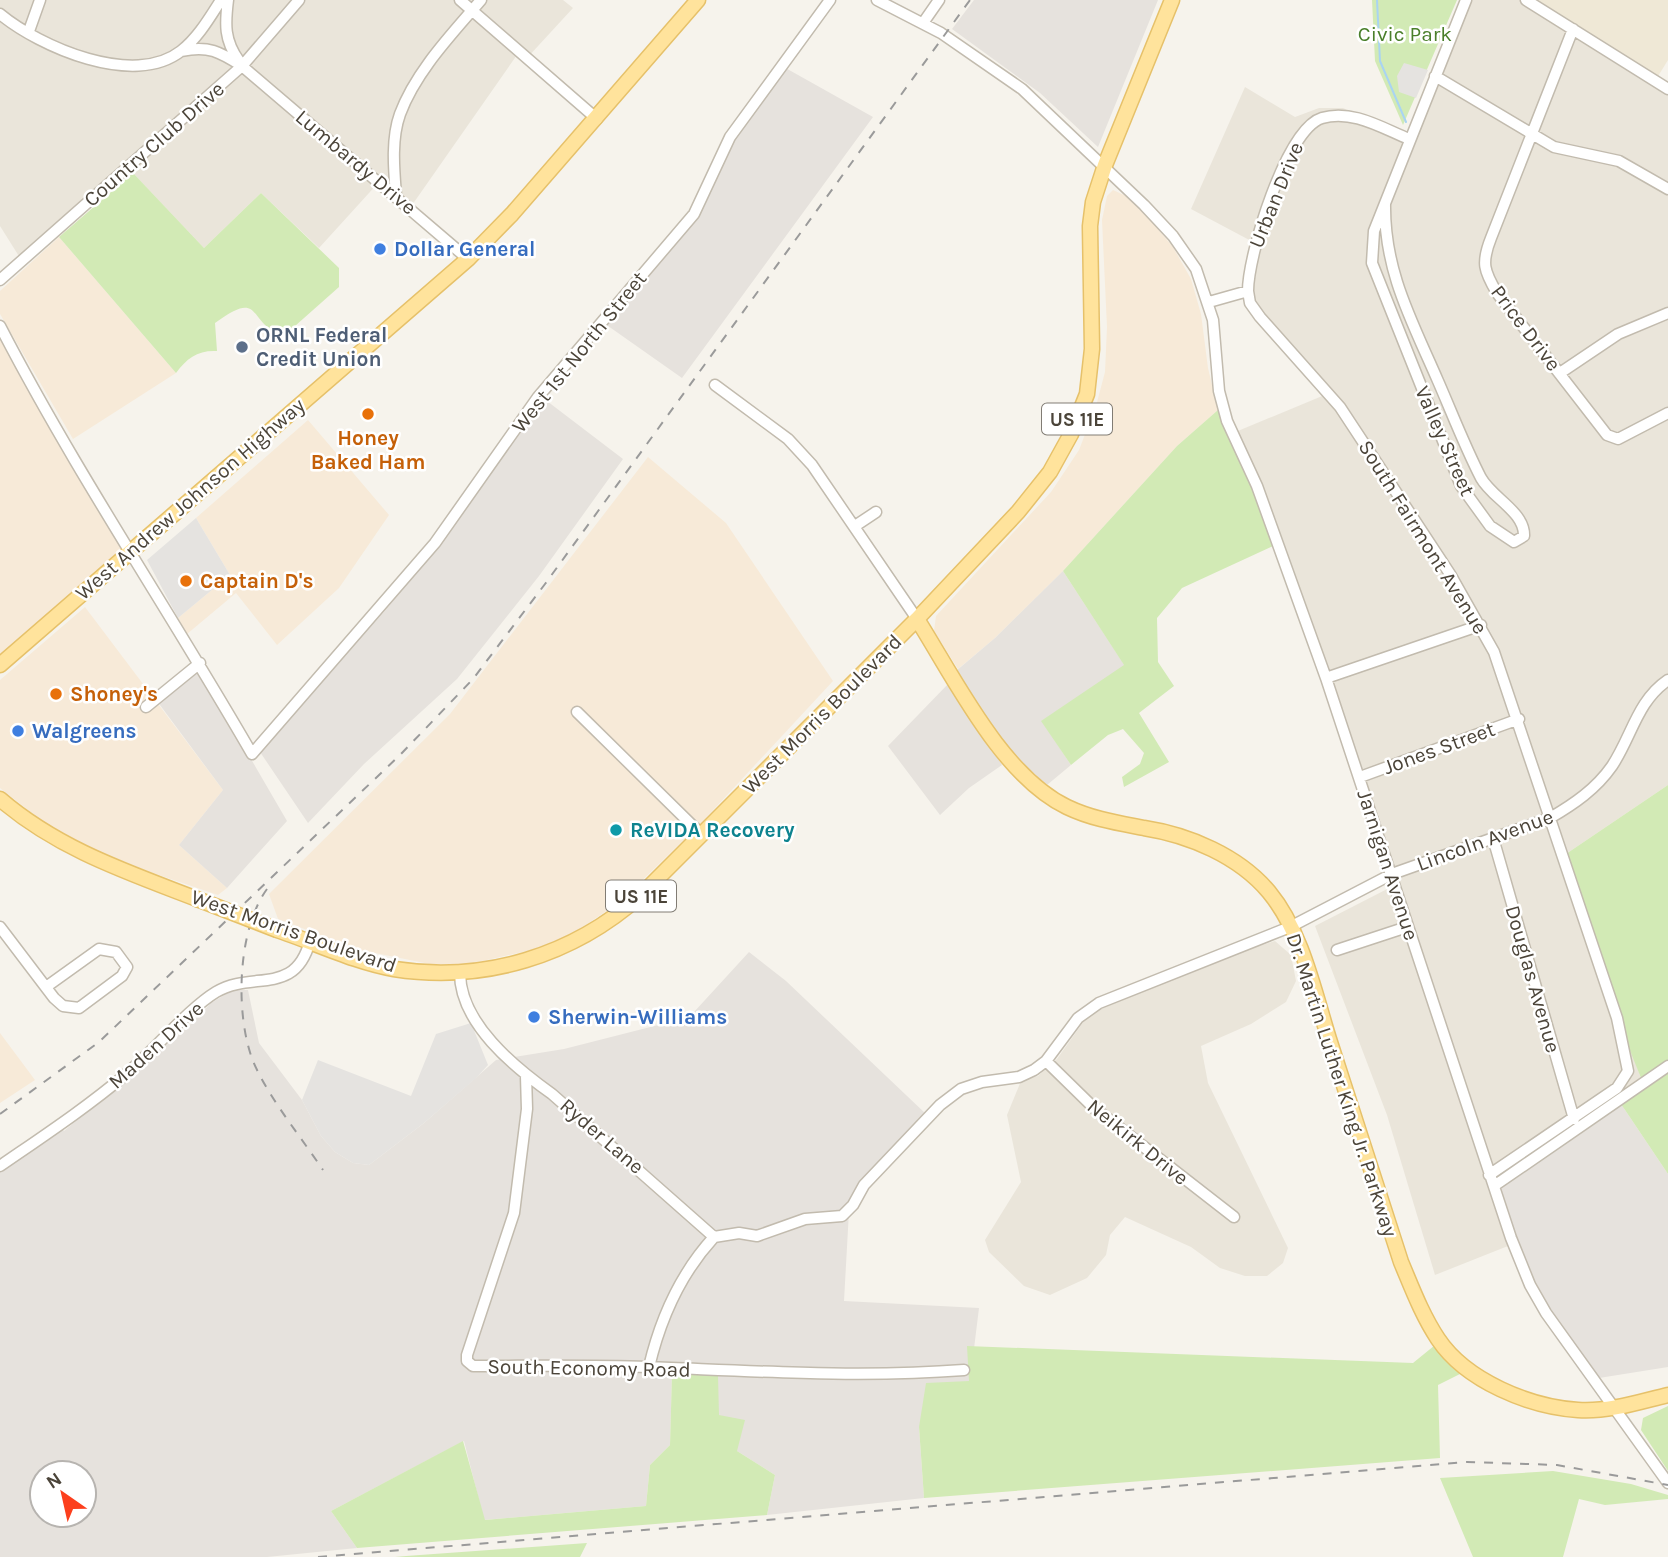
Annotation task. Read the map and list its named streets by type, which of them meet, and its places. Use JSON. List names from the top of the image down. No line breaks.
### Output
{"streets":{"main road":["US 11E","West Andrew Johnson Highway","West Morris Boulevard","Dr. Martin Luther King Jr. Parkway"],"street":["Country Club Drive","Lumbardy Drive","Urban Drive","Price Drive","West 1st North Street","Valley Street","South Fairmont Avenue","Jones Street","Lincoln Avenue","Jarnigan Avenue","Douglas Avenue","Maden Drive","Ryder Lane","Neikirk Drive","South Economy Road"]},"crossings":[["Country Club Drive","Lumbardy Drive"],["Lumbardy Drive","West Andrew Johnson Highway"],["Urban Drive","South Fairmont Avenue"],["South Fairmont Avenue","Jones Street"],["South Fairmont Avenue","Lincoln Avenue"],["South Fairmont Avenue","Jarnigan Avenue"],["South Fairmont Avenue","Douglas Avenue"],["West Morris Boulevard","Maden Drive"],["West Morris Boulevard","Dr. Martin Luther King Jr. Parkway"],["West Morris Boulevard","Ryder Lane"],["Jones Street","Jarnigan Avenue"],["Lincoln Avenue","Jarnigan Avenue"],["Lincoln Avenue","Douglas Avenue"],["Lincoln Avenue","Dr. Martin Luther King Jr. Parkway"],["Lincoln Avenue","Neikirk Drive"],["Jarnigan Avenue","Dr. Martin Luther King Jr. Parkway"],["Ryder Lane","South Economy Road"]],"parks":["Civic Park"],"places":["Dollar General","ORNL Federal Credit Union","Honey Baked Ham","Captain D's","Shoney's","Walgreens","ReVIDA Recovery","Sherwin-Williams"],"north":"top left"}
